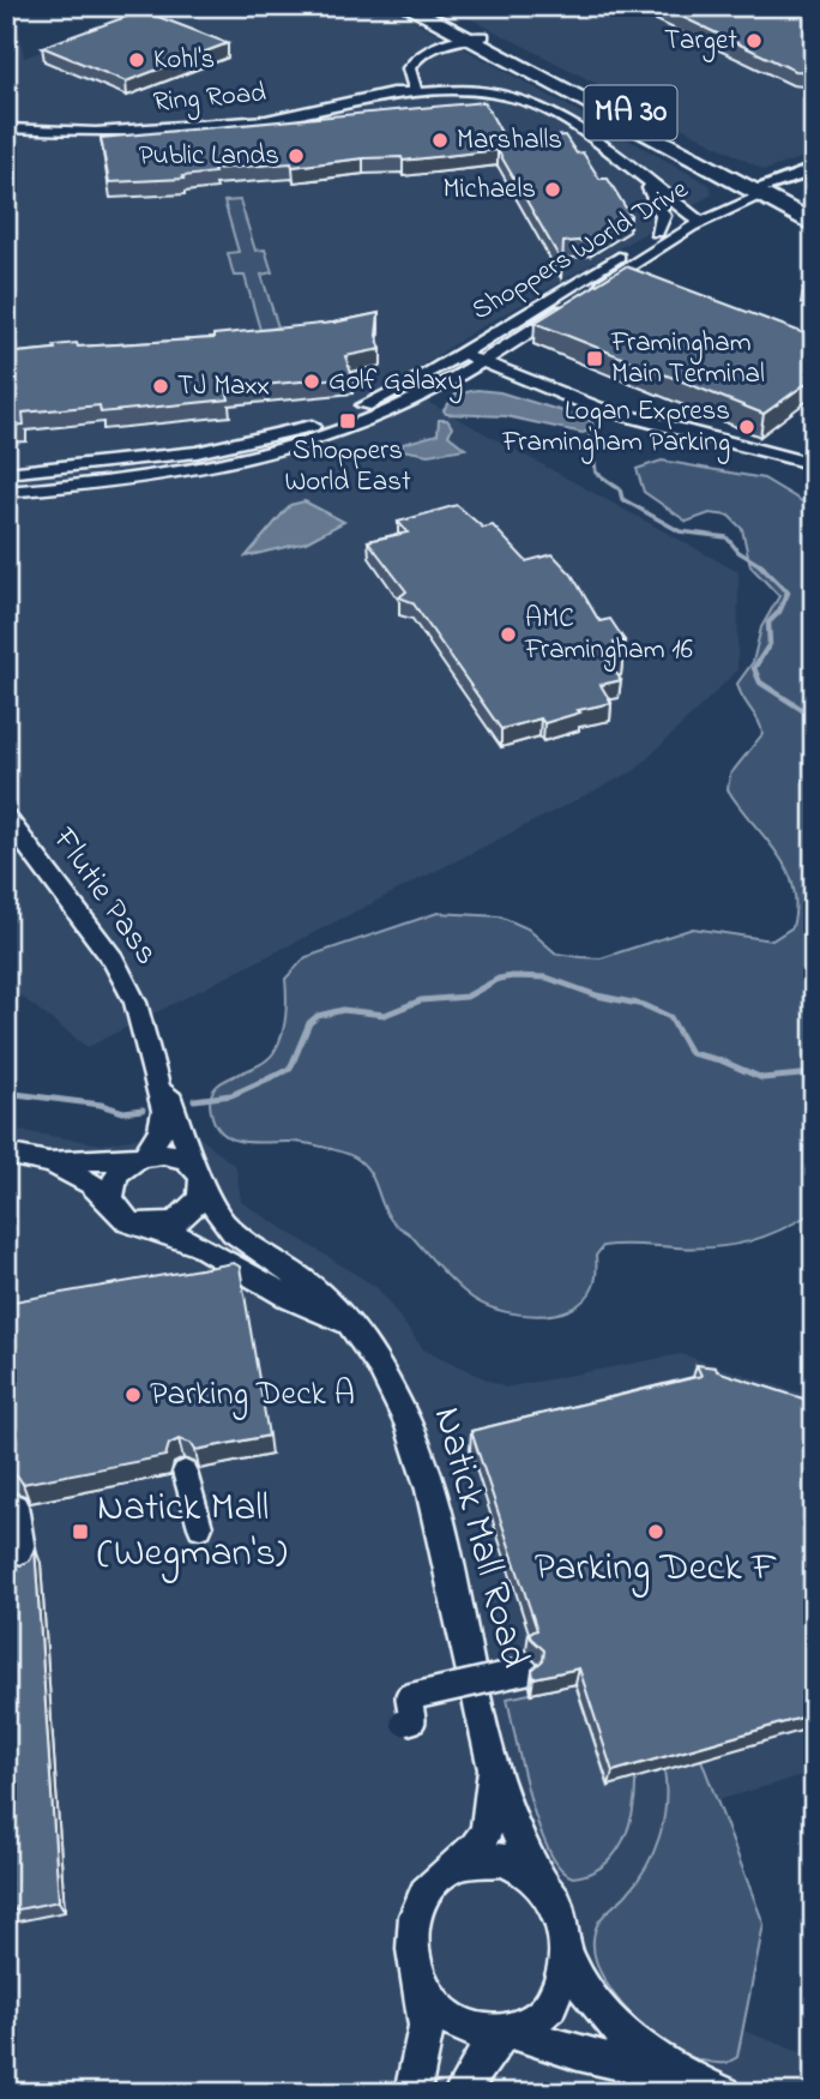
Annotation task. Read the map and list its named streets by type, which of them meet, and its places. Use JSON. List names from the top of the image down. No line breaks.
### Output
{"streets":{"main road":["MA 30"],"street":["Ring Road","Shoppers World Drive","Flutie Pass","Natick Mall Road"]},"crossings":[["Ring Road","Shoppers World Drive"],["MA 30","Shoppers World Drive"],["Flutie Pass","Natick Mall Road"]],"places":{"other":["Target","Kohl's","Marshalls","Public Lands","Michaels","Golf Galaxy","TJ Maxx","Logan Express Framingham Parking","AMC Framingham 16","Parking Deck A","Parking Deck F"],"transit":["Framingham Main Terminal","Shoppers World East","Natick Mall (Wegman's)"]}}
